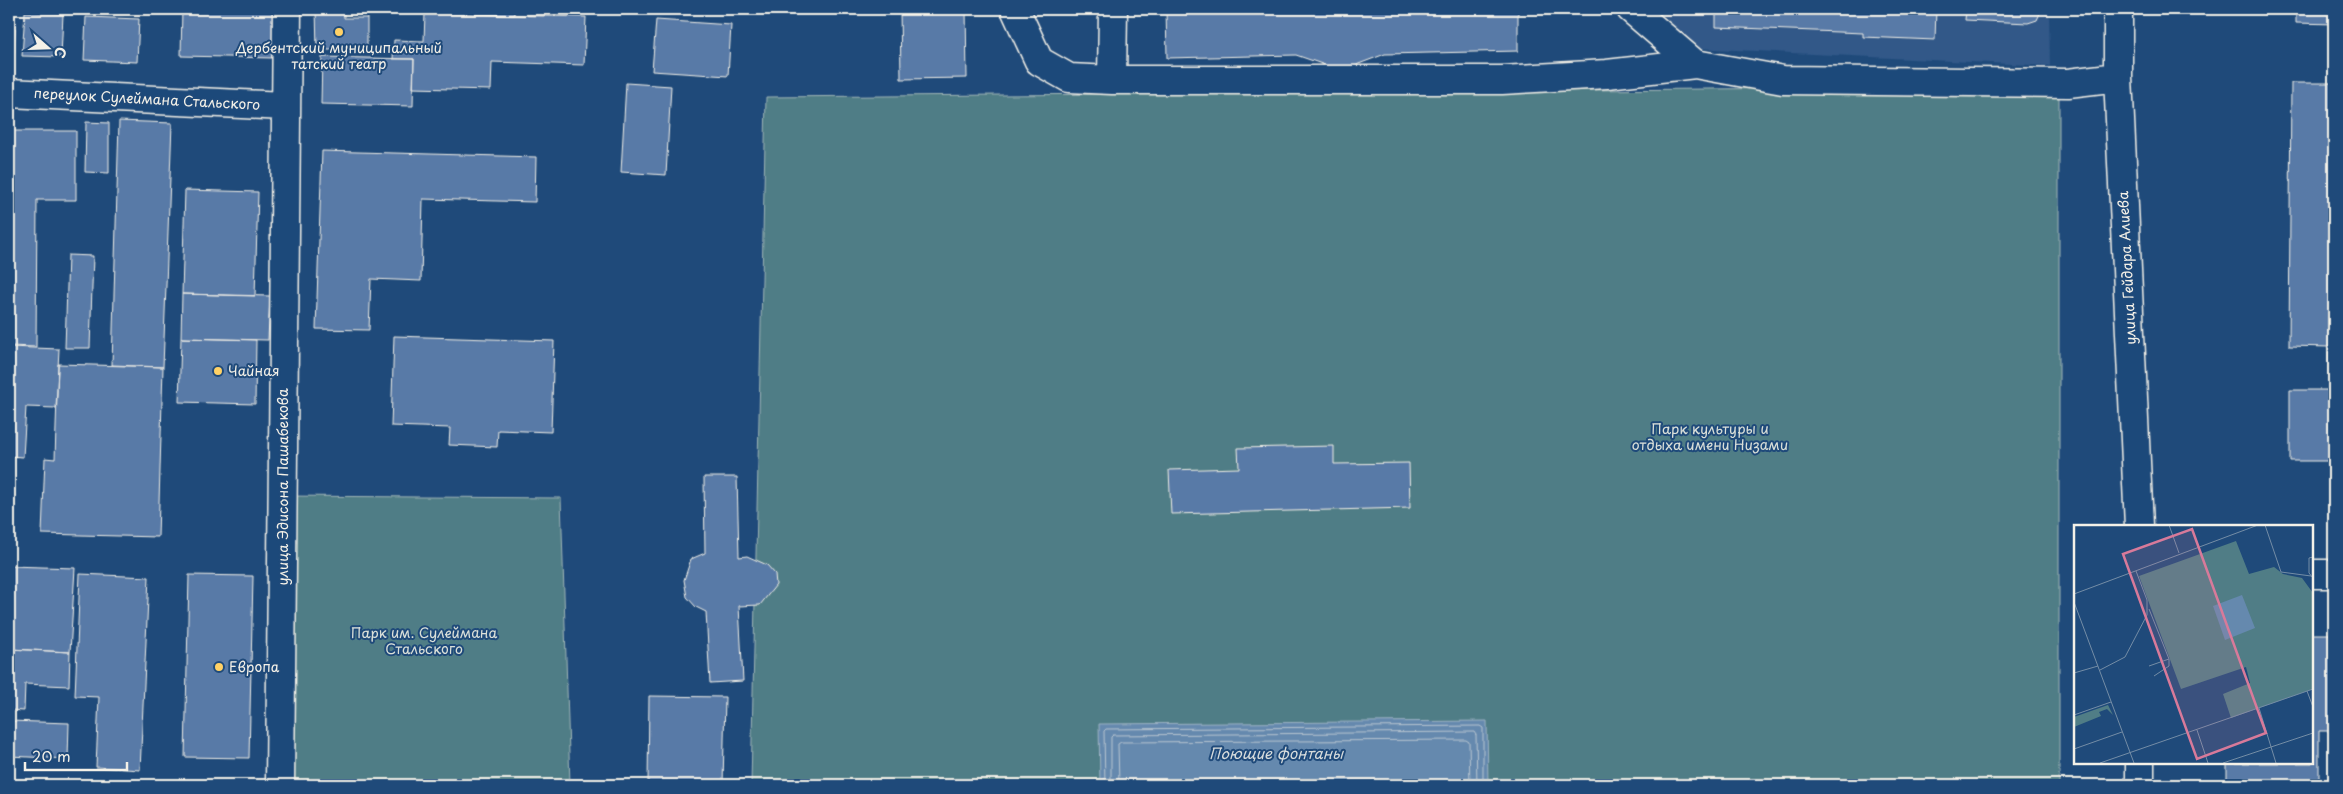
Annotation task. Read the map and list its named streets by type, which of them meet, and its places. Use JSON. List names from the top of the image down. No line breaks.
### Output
{"streets":{"street":["переулок Сулеймана Стальского","улица Гейдара Алиева","улица Эдисона Пашабекова"]},"crossings":[["переулок Сулеймана Стальского","улица Эдисона Пашабекова"]],"water":["Поющие фонтаны"],"parks":["Парк культуры и отдыха имени Низами","Парк им. Сулеймана Стальского"],"places":["Дербентский муниципальный татский театр","Чайная","Европа"],"scale_bar":"20 m","north":"right"}
